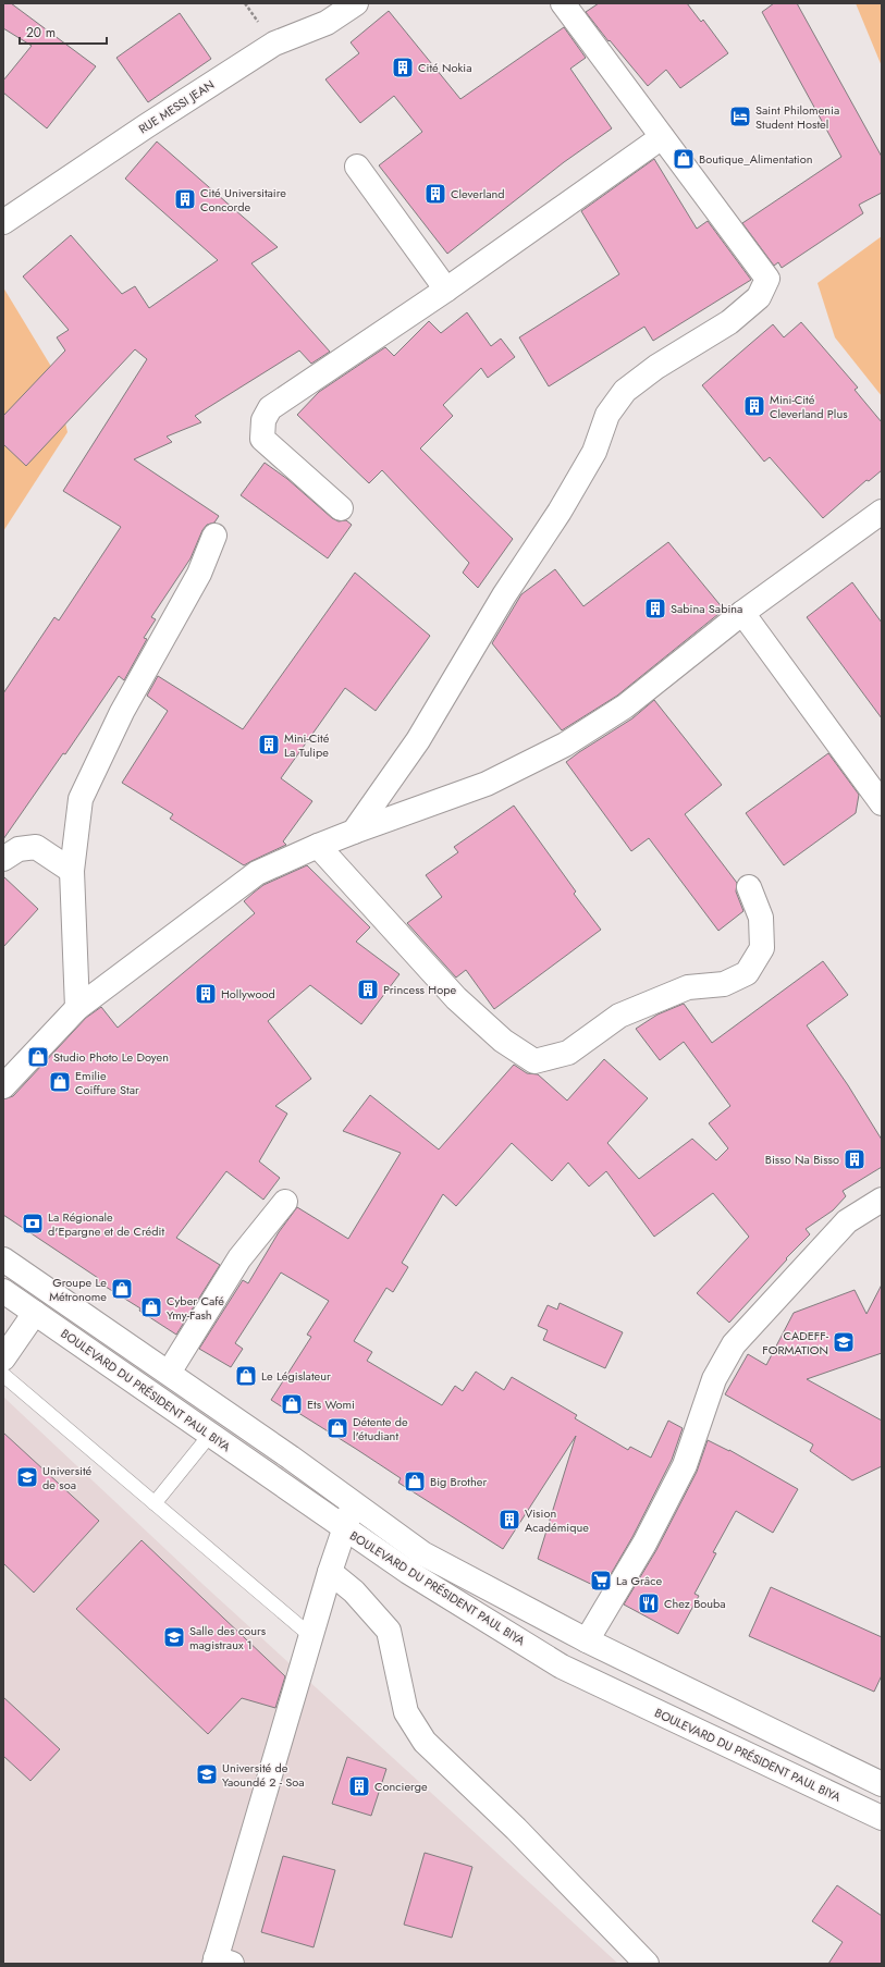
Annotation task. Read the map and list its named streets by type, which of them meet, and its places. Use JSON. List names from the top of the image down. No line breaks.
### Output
{"streets":{"street":["RUE MESSI JEAN","BOULEVARD DU PRÉSIDENT PAUL BIYA"]},"places":{"building":["Cité Nokia","Cleverland","Cité Universitaire Concorde","Mini-Cité Cleverland Plus","Sabina Sabina","Mini-Cité La Tulipe","Princess Hope","Hollywood","Bisso Na Bisso","Vision Académique","Concierge"],"hotel":["Saint Philomenia Student Hostel"],"shop":["Boutique_Alimentation","Studio Photo Le Doyen","Emilie Coiffure Star","Groupe Le Métronome","Cyber Café Ymy-Fash","Le Législateur","Ets Womi","Détente de l'étudiant","Big Brother"],"bank":["La Régionale d'Epargne et de Crédit"],"school or university":["CADEFF- FORMATION","Université de soa","Salle des cours magistraux 1","Université de Yaoundé 2 - Soa"],"supermarket":["La Grâce"],"restaurant":["Chez Bouba"]},"scale_bar":"20 m"}
